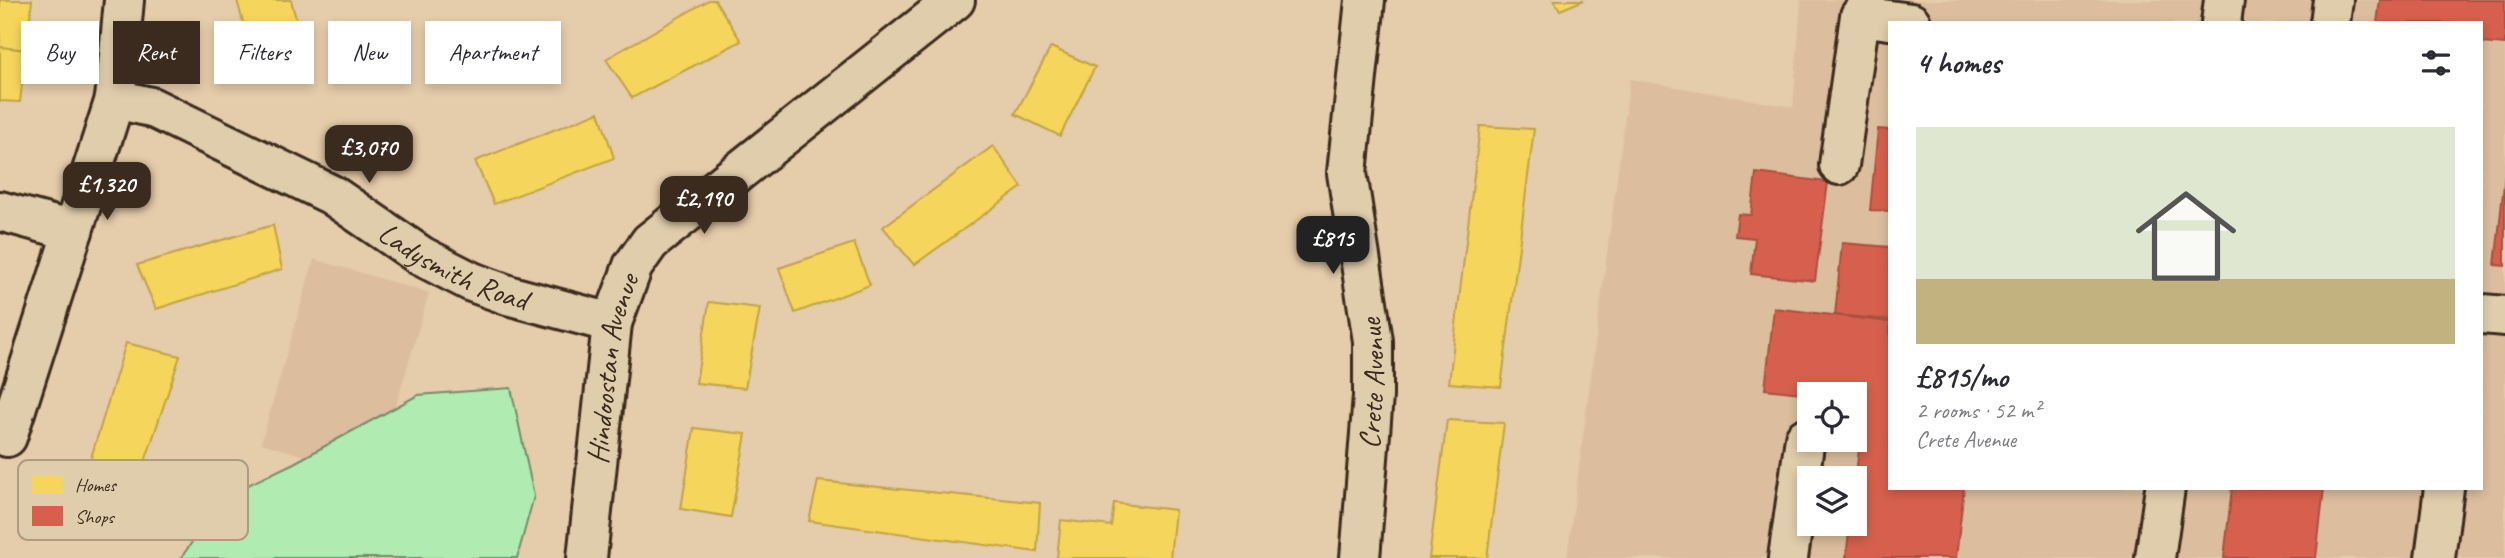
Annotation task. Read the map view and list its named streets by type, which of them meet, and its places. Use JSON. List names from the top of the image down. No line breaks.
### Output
{"streets":{"street":["Ladysmith Road","Hindoostan Avenue","Crete Avenue"]},"crossings":[["Ladysmith Road","Hindoostan Avenue"]],"legend":["Homes","Shops"],"page":{"chip":["Buy","Rent","Filters","New","Apartment"],"heading":"4 homes","list":[{"name":"£815/mo","note":"2 rooms · 52 m² · Crete Avenue"}],"price":["£3,070","£1,320","£2,190","£815"]}}
